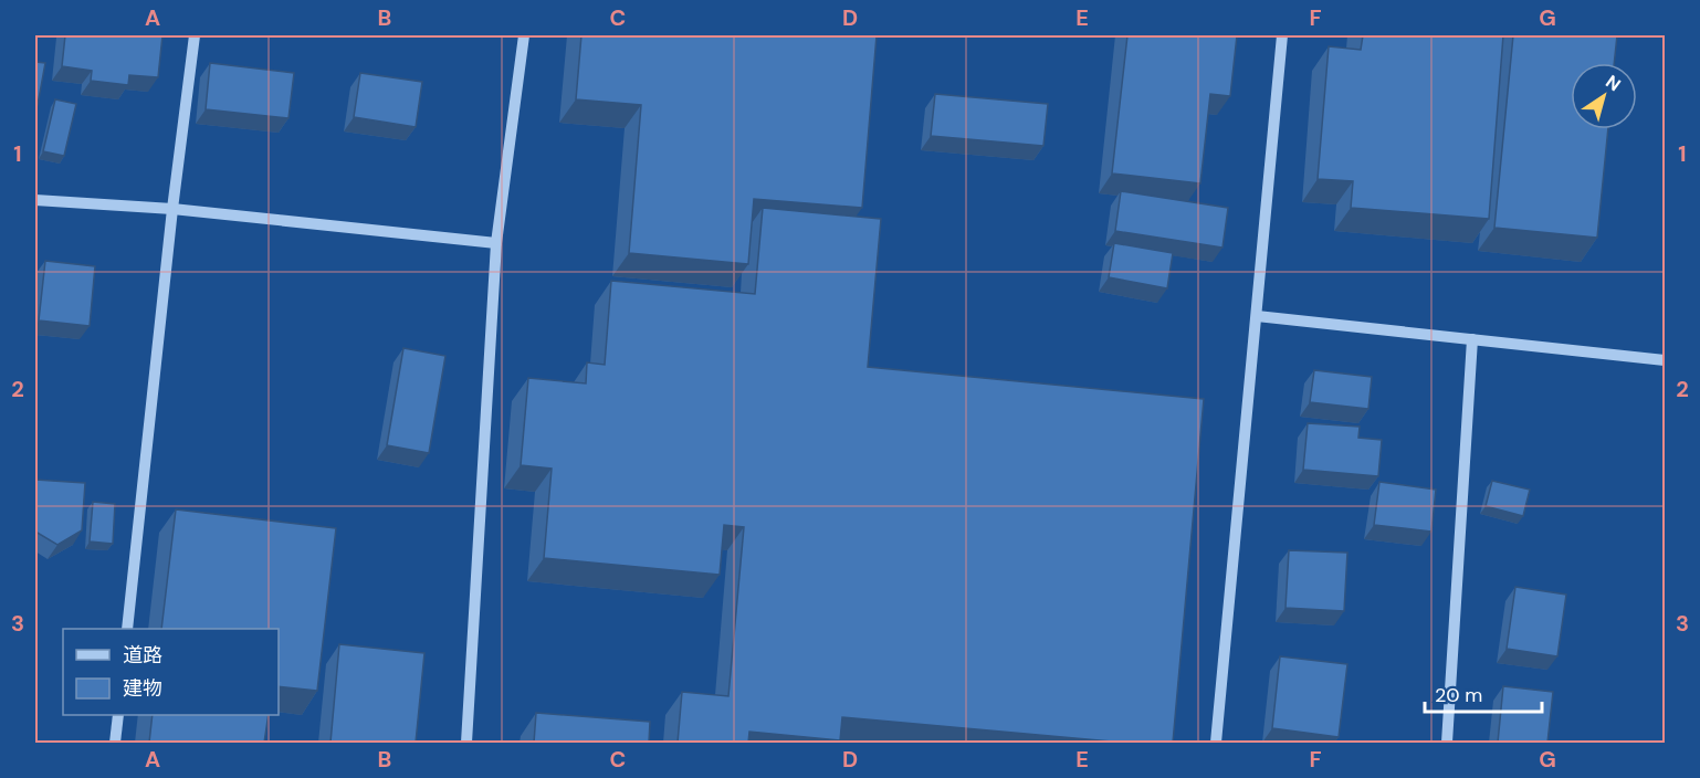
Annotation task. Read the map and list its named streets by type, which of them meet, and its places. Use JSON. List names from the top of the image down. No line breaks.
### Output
{"legend":["道路","建物"],"scale_bar":"20 m","north":"top right","grid":{"columns":["A","B","C","D","E","F","G"],"rows":["1","2","3"]}}
